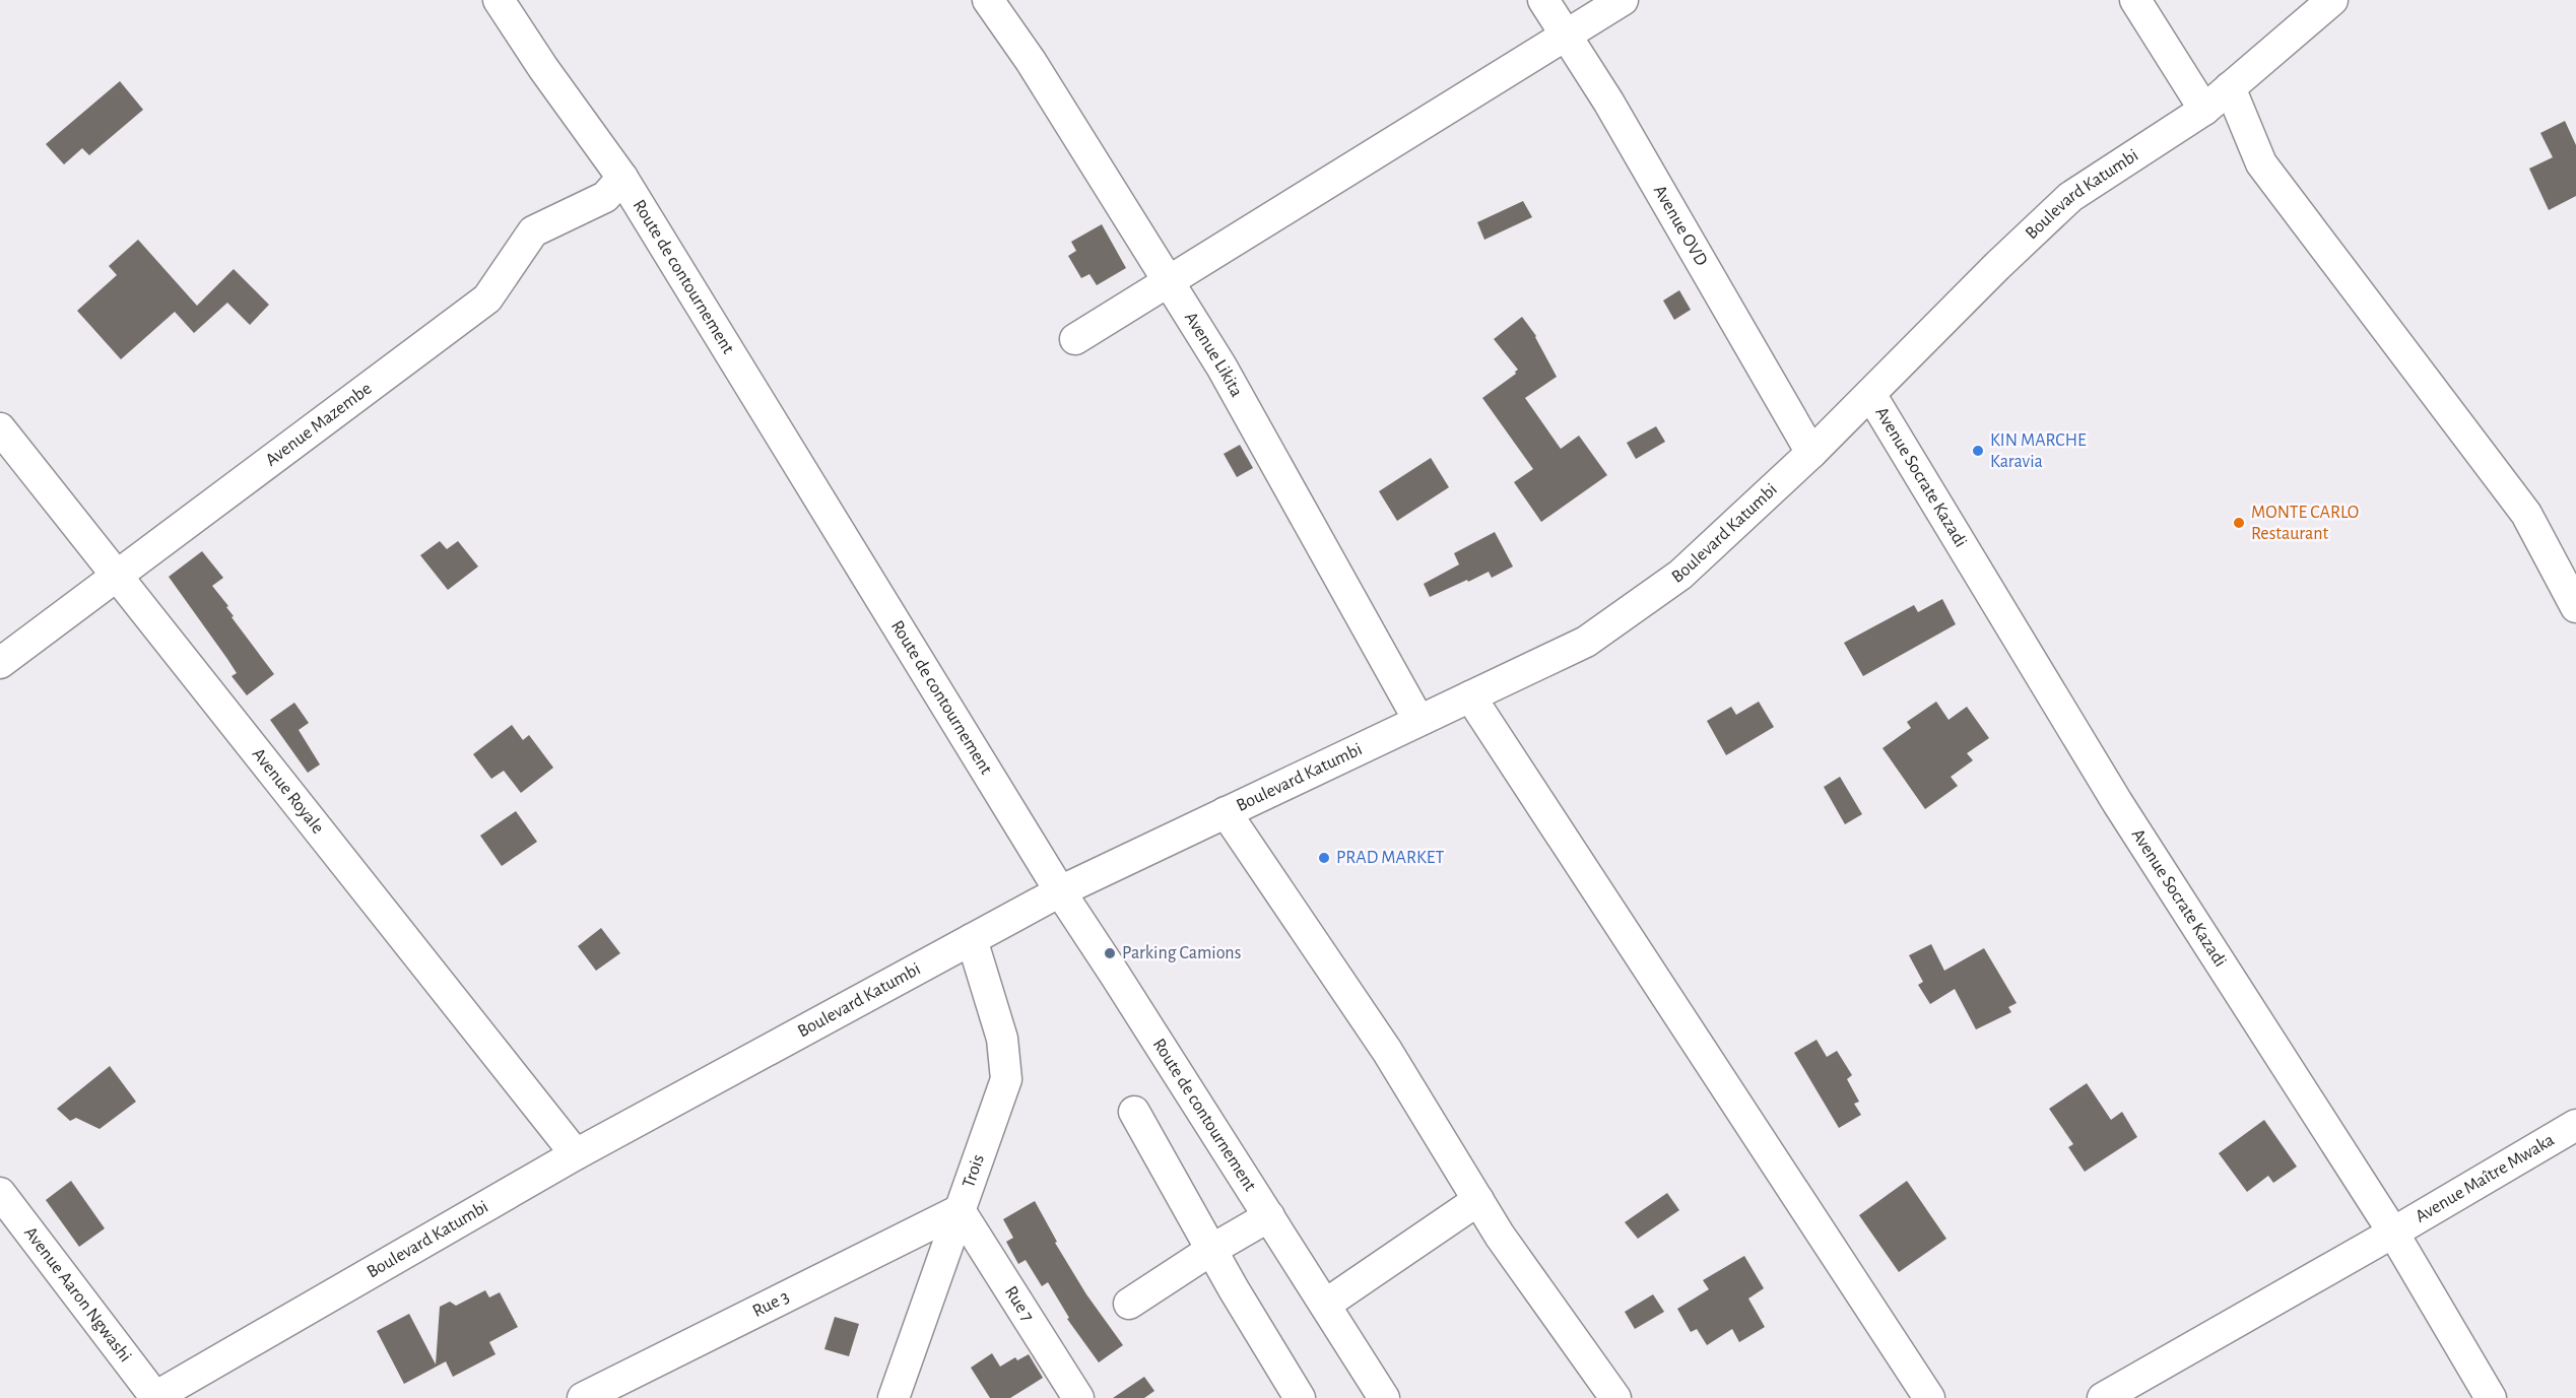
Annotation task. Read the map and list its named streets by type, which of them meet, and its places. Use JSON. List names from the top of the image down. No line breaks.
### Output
{"streets":{"street":["Boulevard Katumbi","Avenue OVD","Route de contournement","Avenue Likita","Avenue Mazembe","Avenue Socrate Kazadi","Avenue Royale","Trois","Avenue Maître Mwaka","Avenue Aaron Ngwashi","Rue 3","Rue 7"]},"crossings":[["Boulevard Katumbi","Avenue OVD"],["Boulevard Katumbi","Route de contournement"],["Boulevard Katumbi","Avenue Likita"],["Boulevard Katumbi","Avenue Socrate Kazadi"],["Boulevard Katumbi","Avenue Royale"],["Boulevard Katumbi","Trois"],["Boulevard Katumbi","Avenue Aaron Ngwashi"],["Route de contournement","Avenue Mazembe"],["Avenue Mazembe","Avenue Royale"],["Avenue Socrate Kazadi","Avenue Maître Mwaka"],["Trois","Rue 3"],["Trois","Rue 7"],["Rue 3","Rue 7"]],"places":["KIN MARCHE Karavia","MONTE CARLO Restaurant","PRAD MARKET","Parking Camions"]}
